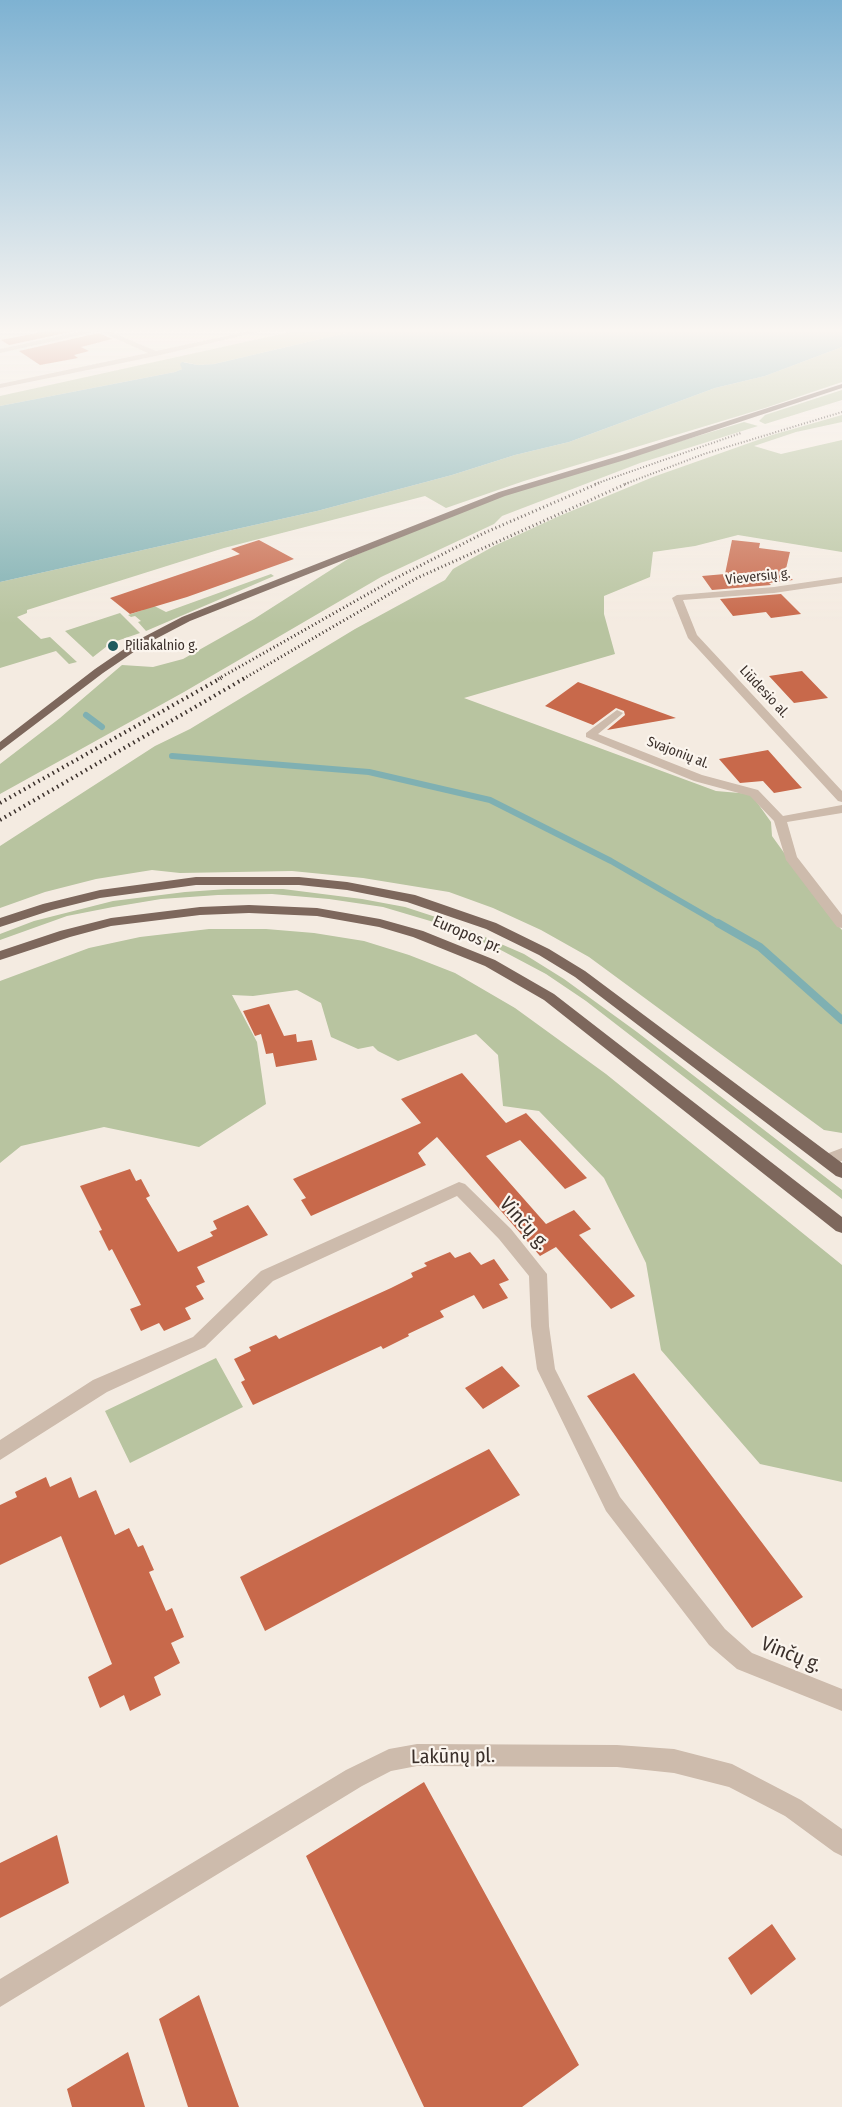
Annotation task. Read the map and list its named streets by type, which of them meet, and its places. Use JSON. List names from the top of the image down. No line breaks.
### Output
{"streets":{"main road":["Europos pr."],"street":["Vieversių g.","Liūdesio al.","Svajonių al.","Vinčų g.","Lakūnų pl."]},"crossings":[["Vieversių g.","Liūdesio al."]],"places":["Piliakalnio g."]}
